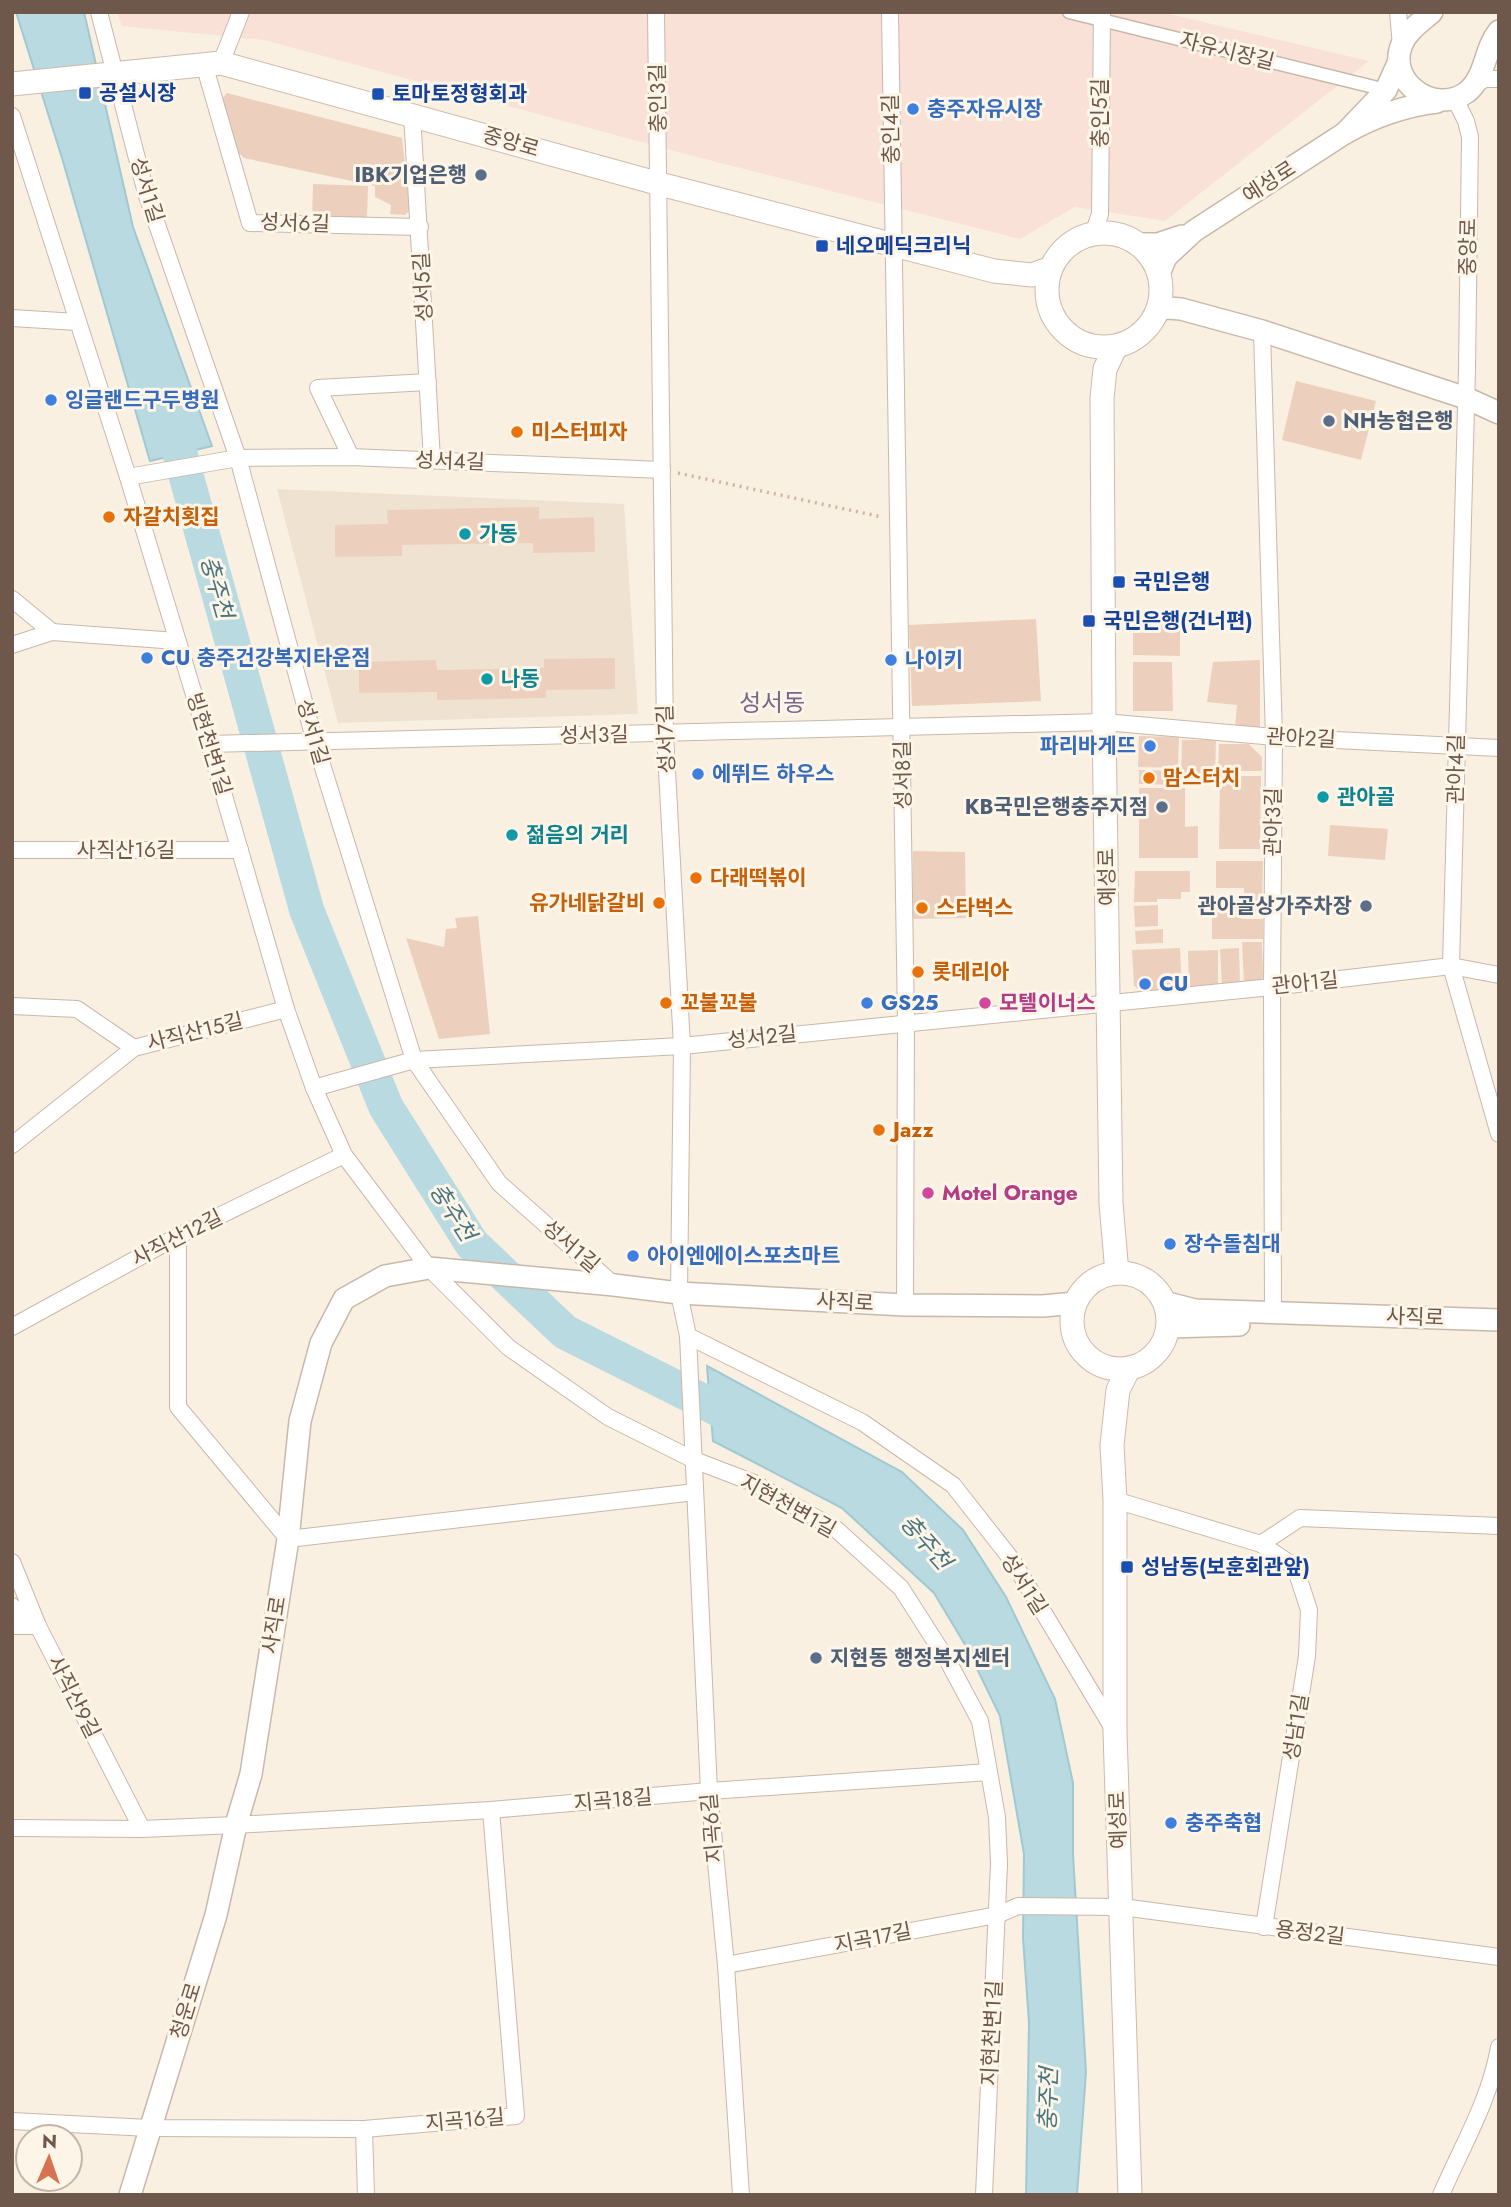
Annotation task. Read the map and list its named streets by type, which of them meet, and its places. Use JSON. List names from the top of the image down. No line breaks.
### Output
{"streets":{"main road":["중앙로","예성로"],"street":["자유시장길","충인3길","충인5길","충인4길","성서1길","성서6길","성서5길","성서4길","성서3길","관아2길","성서7길","빙현천변1길","관아4길","성서8길","관아3길","사직산16길","관아1길","사직산15길","성서2길","사직산12길","사직로","지현천변1길","사직산9길","성남1길","지곡18길","지곡6길","용정2길","지곡17길","청운로","지곡16길"]},"crossings":[["자유시장길","충인5길"],["자유시장길","예성로"],["충인3길","중앙로"],["충인3길","성서7길"],["충인5길","중앙로"],["충인5길","예성로"],["충인4길","중앙로"],["충인4길","성서8길"],["중앙로","예성로"],["중앙로","성서1길"],["중앙로","성서6길"],["중앙로","성서5길"],["중앙로","성서7길"],["중앙로","관아4길"],["중앙로","성서8길"],["예성로","성서1길"],["예성로","성서3길"],["예성로","관아2길"],["예성로","관아1길"],["예성로","성서2길"],["예성로","사직로"],["예성로","성남1길"],["예성로","용정2길"],["성서1길","성서4길"],["성서1길","성서3길"],["성서1길","성서7길"],["성서1길","성서2길"],["성서1길","사직로"],["성서1길","지곡6길"],["성서6길","성서5길"],["성서5길","성서4길"],["성서4길","성서7길"],["성서4길","빙현천변1길"],["성서3길","관아2길"],["성서3길","성서7길"],["성서3길","빙현천변1길"],["성서3길","성서8길"],["관아2길","관아4길"],["관아2길","관아3길"],["성서7길","성서2길"],["성서7길","사직로"],["성서7길","지곡6길"],["빙현천변1길","사직산16길"],["빙현천변1길","사직산15길"],["빙현천변1길","성서2길"],["빙현천변1길","사직산12길"],["빙현천변1길","사직로"],["빙현천변1길","지현천변1길"],["관아4길","관아1길"],["성서8길","성서2길"],["성서8길","사직로"],["관아3길","관아1길"],["관아3길","사직로"],["관아1길","성서2길"],["사직로","지현천변1길"],["사직로","지곡18길"],["사직로","청운로"],["지현천변1길","지곡18길"],["지현천변1길","지곡6길"],["지현천변1길","지곡17길"],["성남1길","용정2길"],["지곡18길","지곡6길"],["지곡18길","청운로"],["지곡18길","지곡16길"],["지곡6길","지곡17길"],["용정2길","지곡17길"],["청운로","지곡16길"]],"districts":["성서동"],"water":["충주천"],"places":{"transit":["공설시장","토마토정형회과","네오메딕크리닉","국민은행","국민은행(건너편)","성남동(보훈회관앞)"],"other":["충주자유시장","IBK기업은행","잉글랜드구두병원","NH농협은행","미스터피자","자갈치횟집","가동","CU 충주건강복지타운점","나이키","나동","파리바게뜨","에뛰드 하우스","맘스터치","관아골","KB국민은행충주지점","젊음의 거리","다래떡볶이","유가네닭갈비","관아골상가주차장","스타벅스","롯데리아","CU","꼬불꼬불","GS25","모텔이너스","Jazz","Motel Orange","장수돌침대","아이엔에이스포츠마트","지현동 행정복지센터","충주축협"]},"north":"top"}
